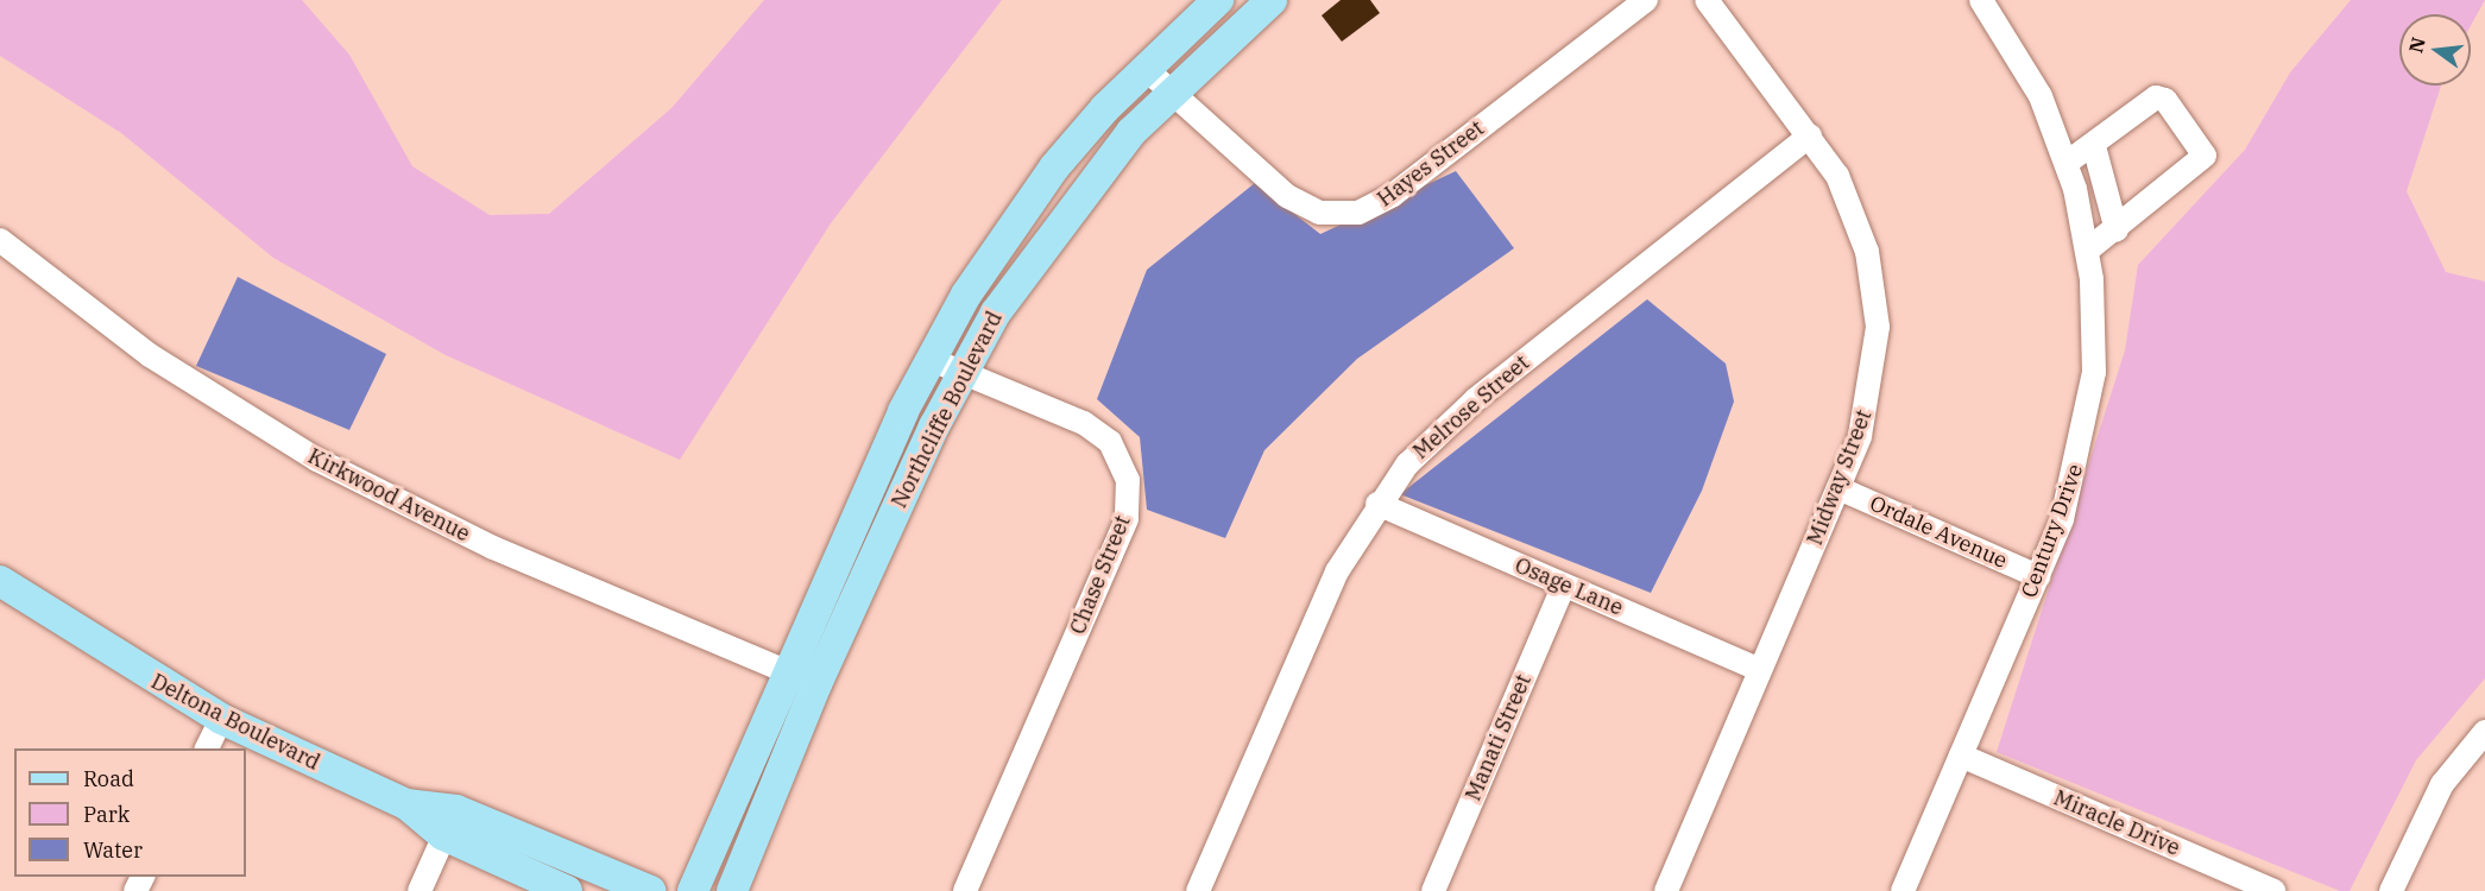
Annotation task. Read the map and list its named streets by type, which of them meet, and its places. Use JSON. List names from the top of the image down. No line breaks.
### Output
{"streets":{"main road":["Northcliffe Boulevard","Deltona Boulevard"],"street":["Hayes Street","Melrose Street","Midway Street","Kirkwood Avenue","Century Drive","Ordale Avenue","Chase Street","Osage Lane","Manati Street","Miracle Drive"]},"crossings":[["Hayes Street","Northcliffe Boulevard"],["Melrose Street","Midway Street"],["Melrose Street","Osage Lane"],["Northcliffe Boulevard","Kirkwood Avenue"],["Northcliffe Boulevard","Chase Street"],["Midway Street","Ordale Avenue"],["Midway Street","Osage Lane"],["Century Drive","Ordale Avenue"],["Century Drive","Miracle Drive"],["Osage Lane","Manati Street"]],"legend":["Road","Park","Water"],"north":"left"}
